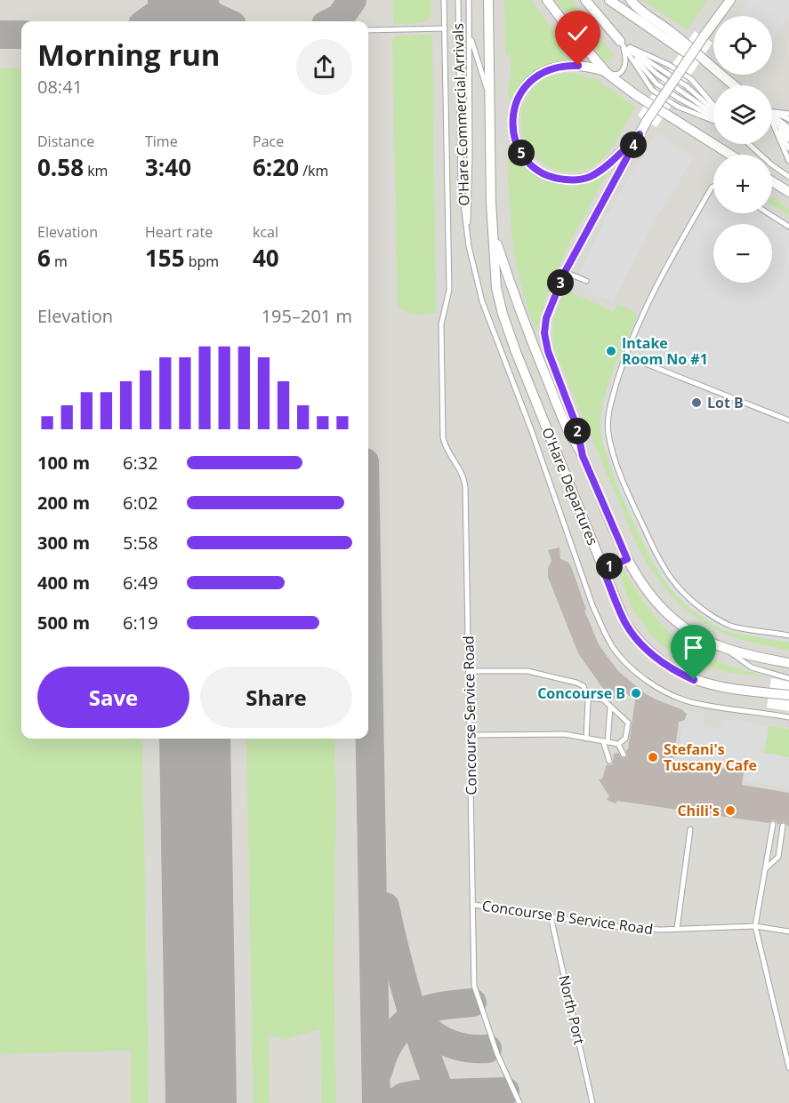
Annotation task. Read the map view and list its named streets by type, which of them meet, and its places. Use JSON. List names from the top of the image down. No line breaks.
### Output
{"streets":{"street":["O'Hare Departures"],"lane":["O'Hare Commercial Arrivals","Concourse Service Road","Concourse B Service Road","North Port"]},"crossings":[["Concourse Service Road","Concourse B Service Road"],["Concourse B Service Road","North Port"]],"places":["Intake Room No #1","Lot B","Concourse B","Stefani's Tuscany Cafe","Chili's"],"page":{"map_buttons":["+","−"],"heading":["Morning run","08:41"],"stats":[["Distance","0.58 km"],["Time","3:40"],["Pace","6:20 /km"],["Elevation","6 m"],["Heart rate","155 bpm"],["kcal","40"]],"pins":["4","5","3","2","1"],"chart":["Elevation","195–201 m"],"list":[{"name":"100 m","note":"6:32"},{"name":"200 m","note":"6:02"},{"name":"300 m","note":"5:58"},{"name":"400 m","note":"6:49"},{"name":"500 m","note":"6:19"}],"buttons":["Save","Share"]}}
